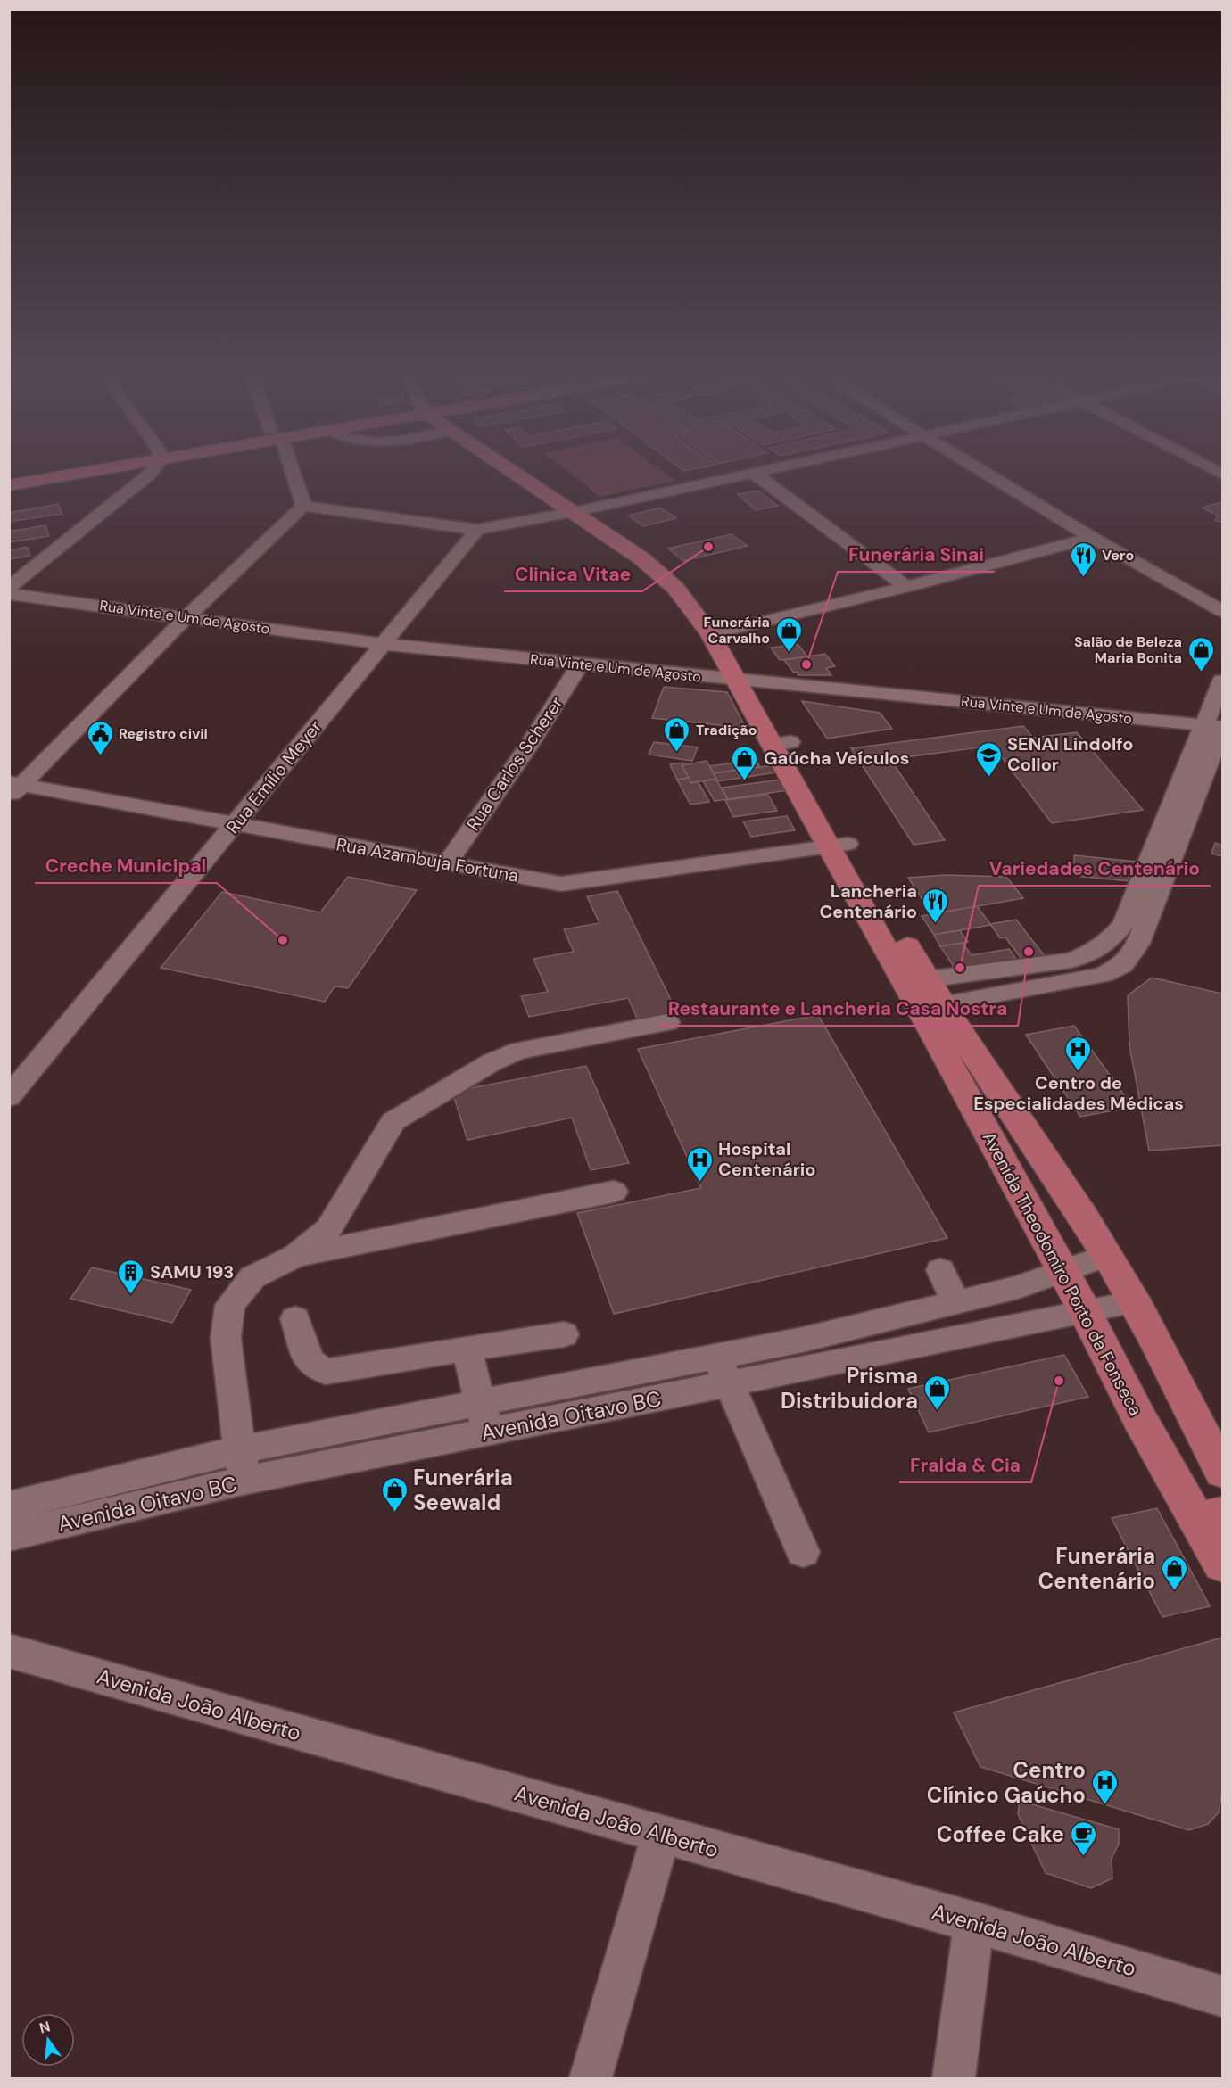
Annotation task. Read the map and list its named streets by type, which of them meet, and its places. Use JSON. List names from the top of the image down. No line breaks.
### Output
{"streets":{"main road":["Avenida Theodomiro Porto da Fonseca"],"street":["Rua Vinte e Um de Agosto","Rua Carlos Scherer","Rua Emílio Meyer","Rua Azambuja Fortuna","Avenida Oitavo BC","Avenida João Alberto"]},"crossings":[["Rua Vinte e Um de Agosto","Rua Carlos Scherer"],["Rua Vinte e Um de Agosto","Rua Emílio Meyer"],["Rua Vinte e Um de Agosto","Avenida Theodomiro Porto da Fonseca"],["Rua Carlos Scherer","Rua Azambuja Fortuna"],["Rua Emílio Meyer","Rua Azambuja Fortuna"],["Rua Azambuja Fortuna","Avenida Theodomiro Porto da Fonseca"],["Avenida Theodomiro Porto da Fonseca","Avenida Oitavo BC"]],"places":{"other":["Clinica Vitae","Funerária Sinai","Creche Municipal","Restaurante e Lancheria Casa Nostra","Variedades Centenário","Fralda & Cia"],"restaurant":["Vero","Lancheria Centenário"],"shop":["Funerária Carvalho","Salão de Beleza Maria Bonita","Tradição","Gaúcha Veículos","Prisma Distribuidora","Funerária Seewald","Funerária Centenário"],"public building":["Registro civil"],"school or university":["SENAI Lindolfo Collor"],"hospital":["Centro de Especialidades Médicas","Hospital Centenário","Centro Clínico Gaúcho"],"building":["SAMU 193"],"cafe":["Coffee Cake"]},"north":"top"}
